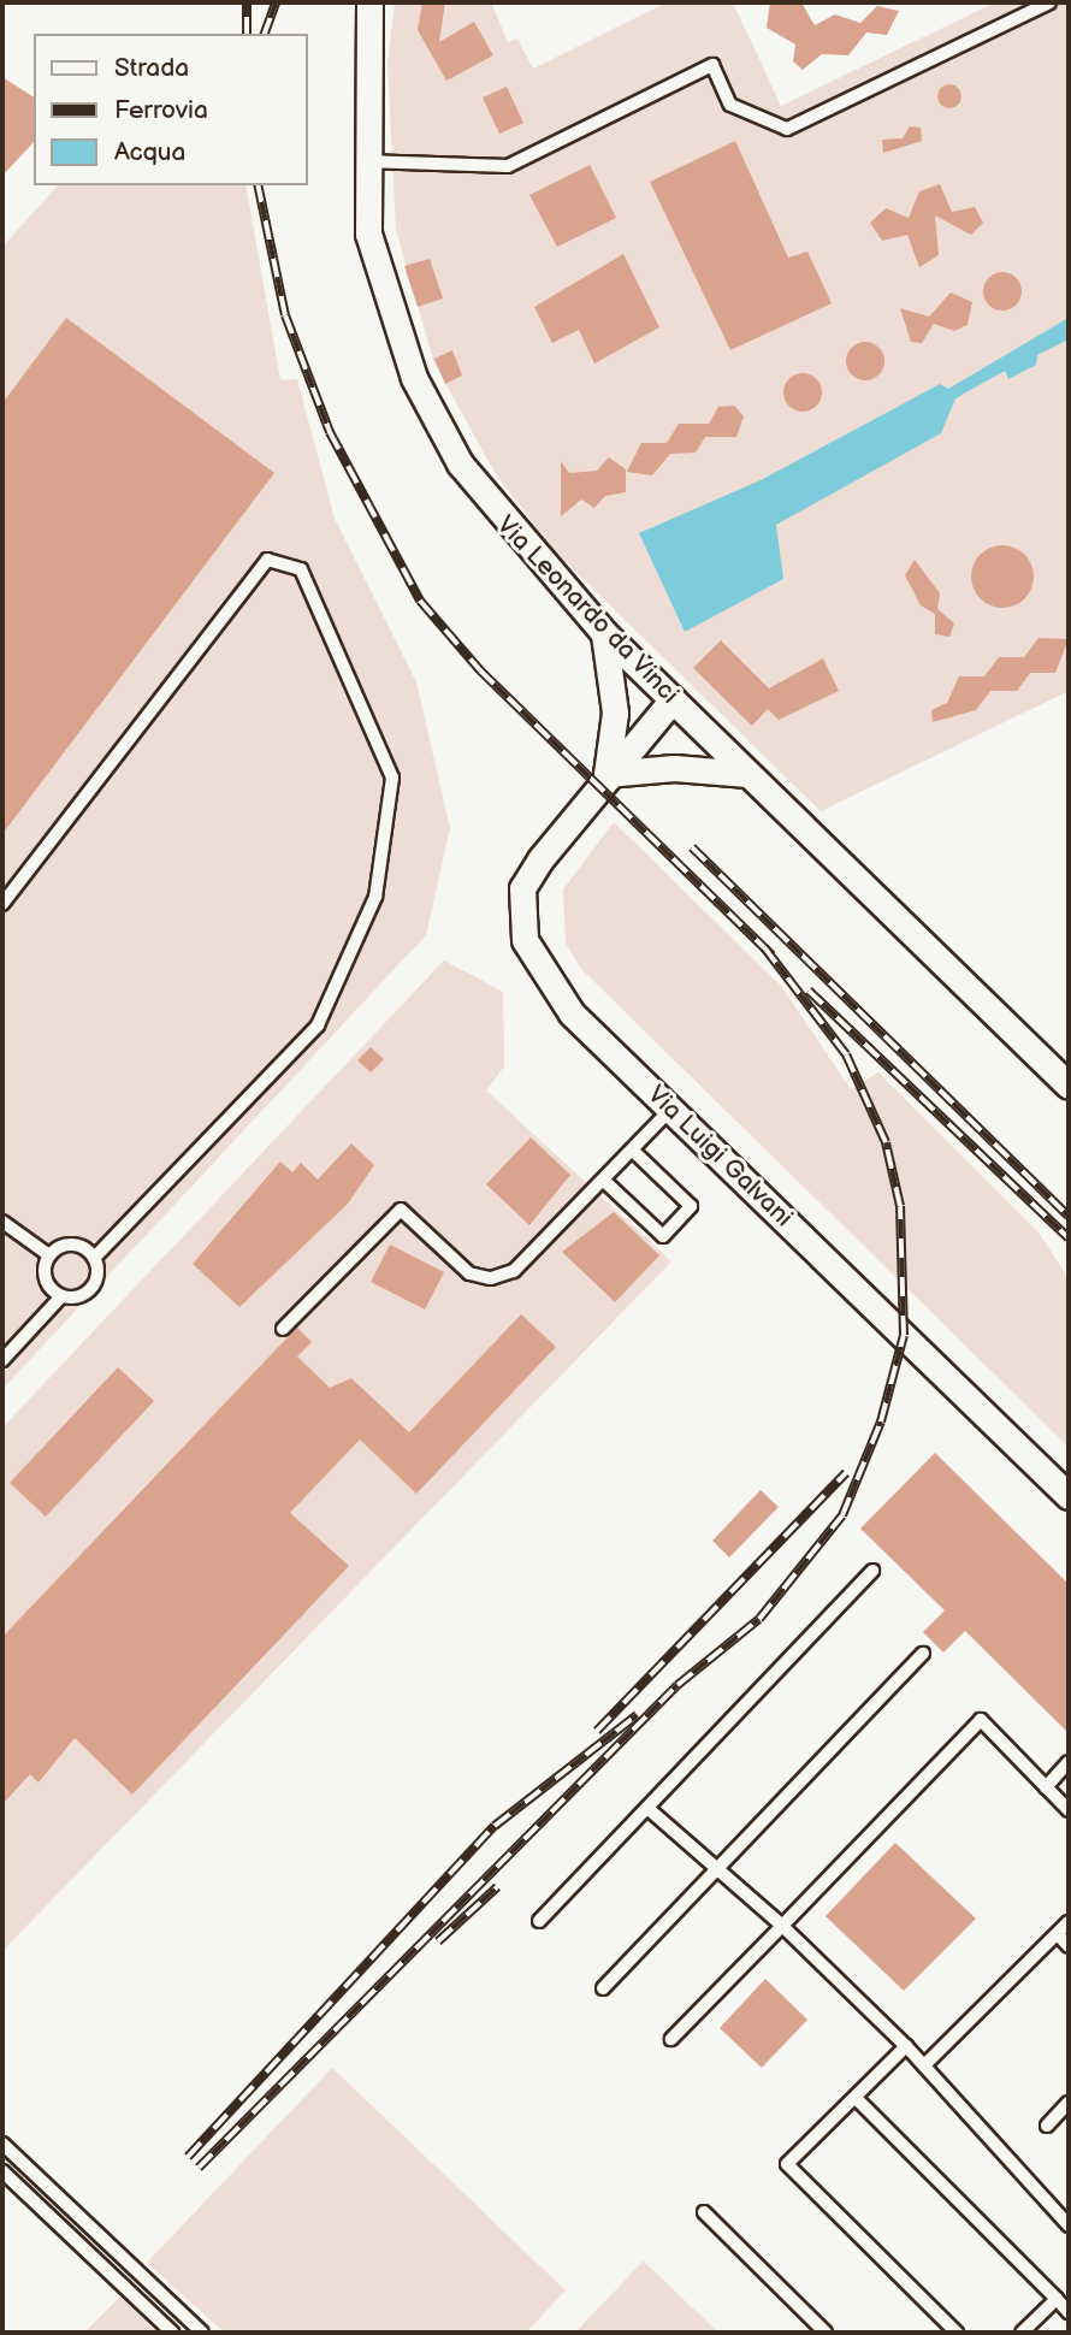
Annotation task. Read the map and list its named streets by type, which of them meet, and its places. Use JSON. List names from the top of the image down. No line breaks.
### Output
{"streets":{"street":["Via Leonardo da Vinci","Via Luigi Galvani"]},"crossings":[["Via Leonardo da Vinci","Via Luigi Galvani"]],"legend":["Strada","Ferrovia","Acqua"]}
